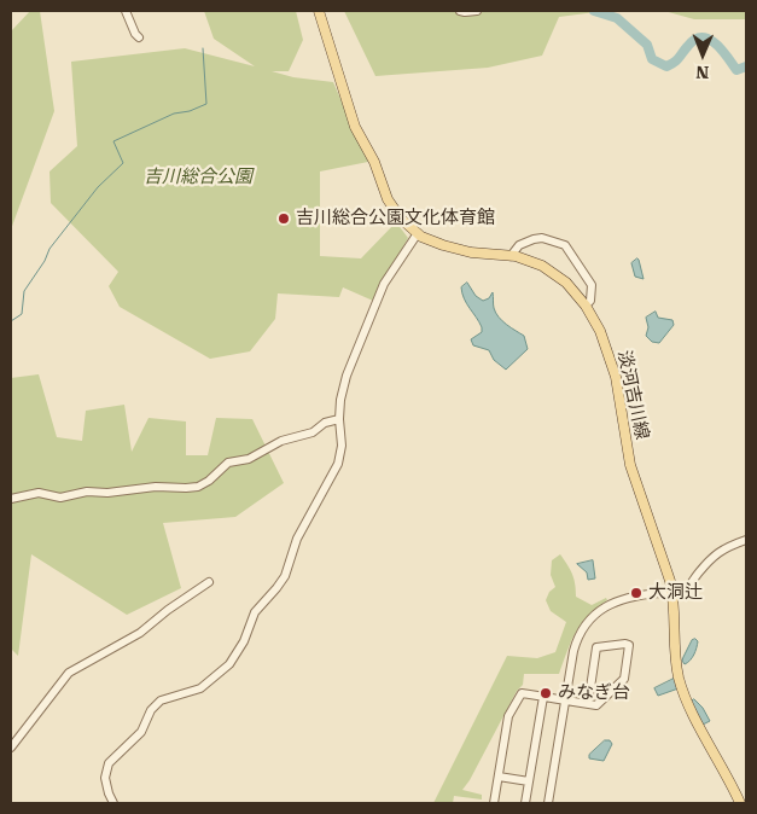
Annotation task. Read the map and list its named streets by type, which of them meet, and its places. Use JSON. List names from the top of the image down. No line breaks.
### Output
{"streets":{"main road":["淡河吉川線"]},"parks":["吉川総合公園"],"places":["吉川総合公園文化体育館","大洞辻","みなぎ台"],"north":"bottom"}
